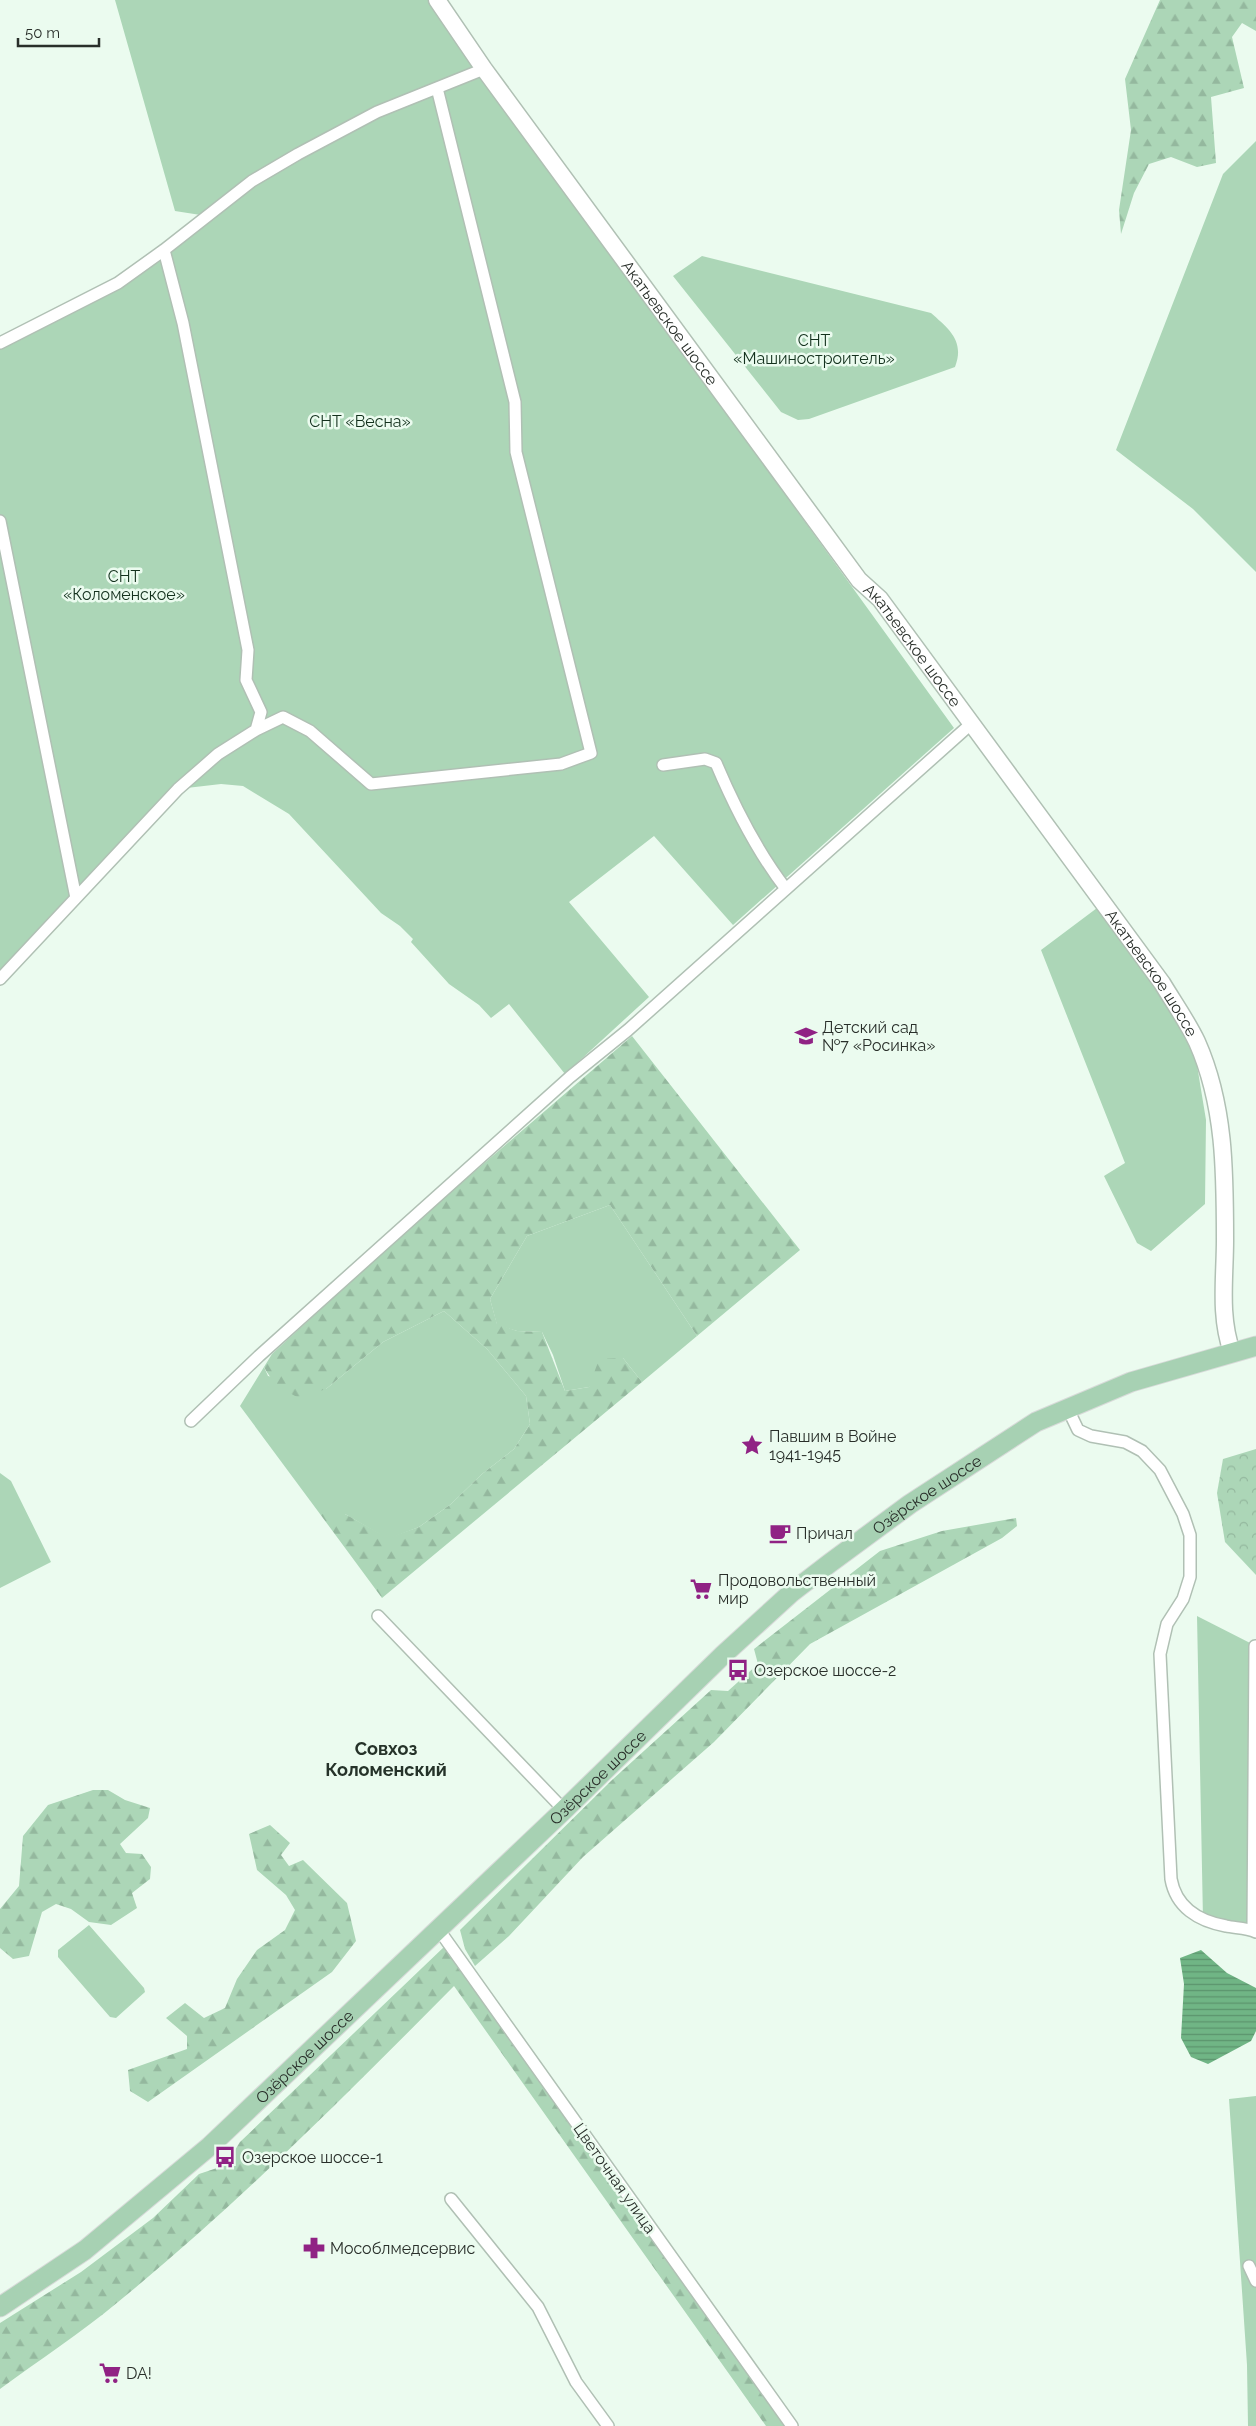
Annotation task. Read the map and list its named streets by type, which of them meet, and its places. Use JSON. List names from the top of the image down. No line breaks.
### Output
{"streets":{"main road":["Акатьевское шоссе","Озёрское шоссе"],"street":["Цветочная улица"]},"crossings":[["Акатьевское шоссе","Озёрское шоссе"],["Озёрское шоссе","Цветочная улица"]],"districts":["Совхоз Коломенский"],"parks":["СНТ «Машиностроитель»","СНТ «Весна»","СНТ «Коломенское»"],"places":{"school or university":["Детский сад №7 «Росинка»"],"place":["Павшим в Войне 1941-1945"],"cafe":["Причал"],"supermarket":["Продовольственный мир","DA!"],"bus stop":["Озерское шоссе-2","Озерское шоссе-1"],"pharmacy":["Мособлмедсервис"]},"scale_bar":"50 m"}
